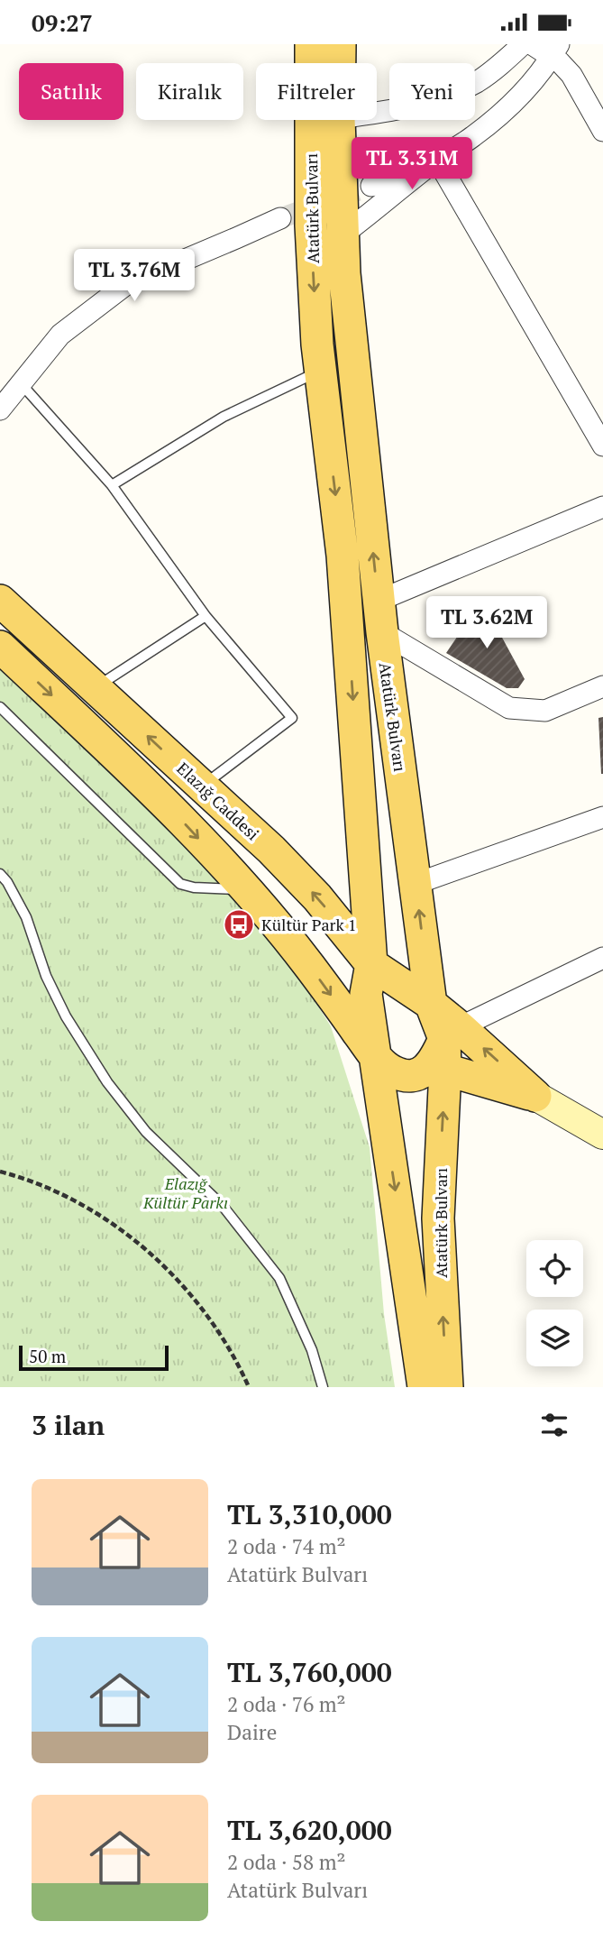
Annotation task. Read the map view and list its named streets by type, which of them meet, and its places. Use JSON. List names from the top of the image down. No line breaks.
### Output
{"streets":{"main road":["Atatürk Bulvarı","Elazığ Caddesi"]},"crossings":[["Atatürk Bulvarı","Elazığ Caddesi"]],"parks":["Elazığ Kültür Parkı"],"places":{"bus stop":["Kültür Park 1"]},"scale_bar":"50 m","page":{"status":"09:27","chip":["Satılık","Kiralık","Filtreler","Yeni"],"price":["TL 3.31M","TL 3.76M","TL 3.62M"],"scale":"50 m","heading":"3 ilan","list":[{"name":"TL 3,310,000","note":"2 oda · 74 m² · Atatürk Bulvarı"},{"name":"TL 3,760,000","note":"2 oda · 76 m² · Daire"},{"name":"TL 3,620,000","note":"2 oda · 58 m² · Atatürk Bulvarı"}]}}
